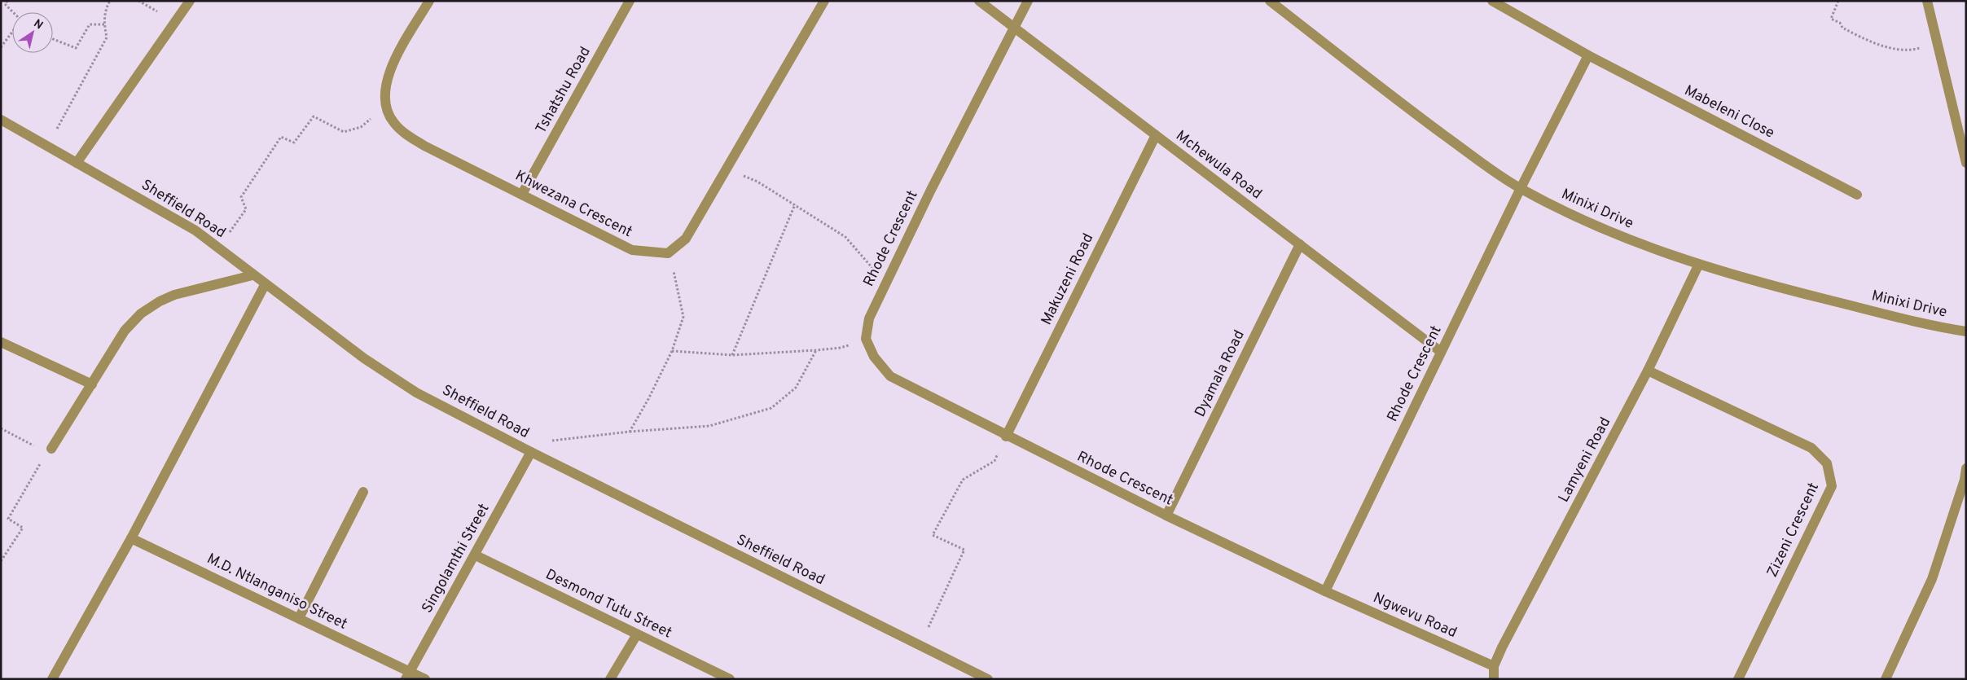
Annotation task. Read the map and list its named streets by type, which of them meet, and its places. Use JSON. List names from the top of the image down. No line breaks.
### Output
{"streets":{"street":["Tshatshu Road","Mabeleni Close","Mchewula Road","Khwezana Crescent","Sheffield Road","Minixi Drive","Rhode Crescent","Makuzeni Road","Dyamala Road","Lamyeni Road","Zizeni Crescent","Singolamthi Street","M.D. Ntlanganiso Street","Desmond Tutu Street","Ngwevu Road"]},"crossings":[["Tshatshu Road","Khwezana Crescent"],["Mchewula Road","Rhode Crescent"],["Mchewula Road","Makuzeni Road"],["Mchewula Road","Dyamala Road"],["Sheffield Road","Singolamthi Street"],["Minixi Drive","Rhode Crescent"],["Minixi Drive","Lamyeni Road"],["Rhode Crescent","Makuzeni Road"],["Rhode Crescent","Dyamala Road"],["Rhode Crescent","Ngwevu Road"],["Lamyeni Road","Zizeni Crescent"],["Lamyeni Road","Ngwevu Road"],["Singolamthi Street","M.D. Ntlanganiso Street"],["Singolamthi Street","Desmond Tutu Street"]],"north":"top right"}
